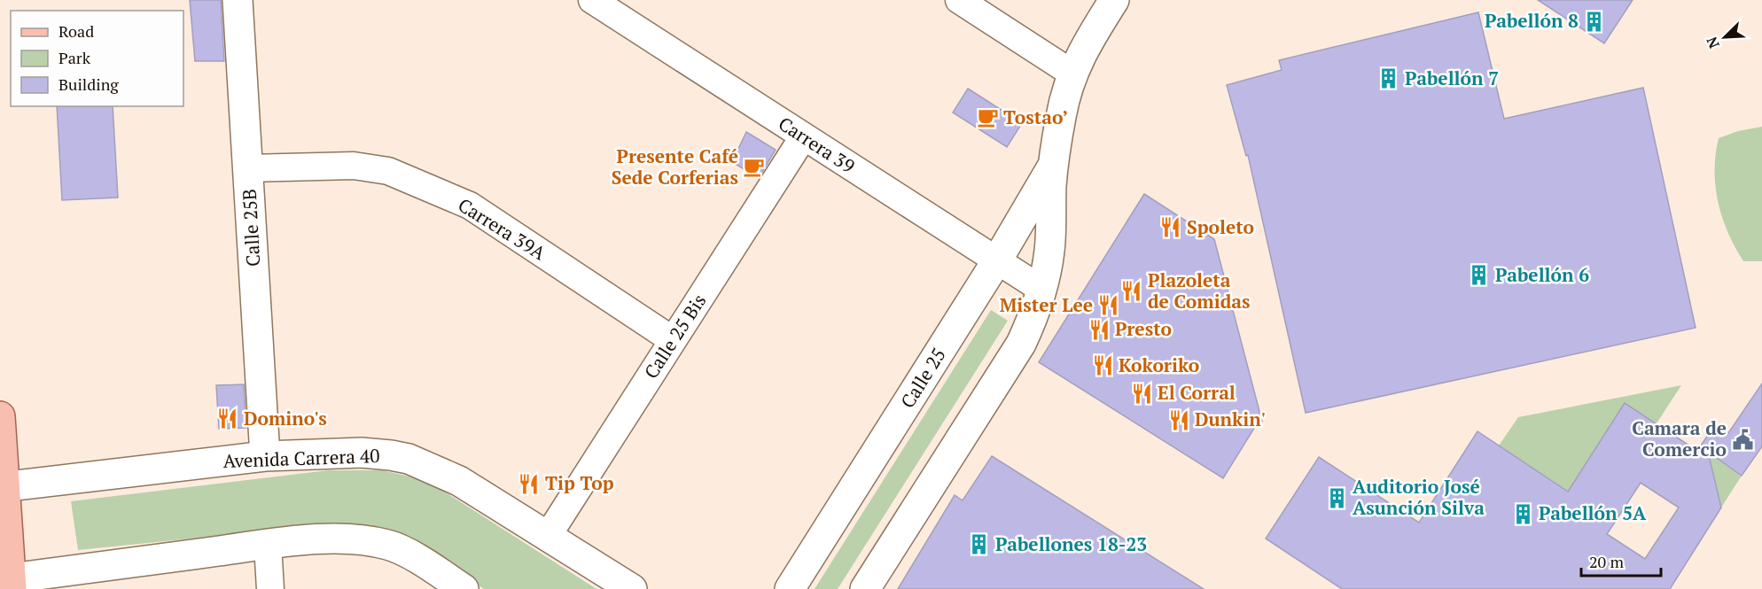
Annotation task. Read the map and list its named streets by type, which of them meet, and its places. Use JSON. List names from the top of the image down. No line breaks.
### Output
{"streets":{"street":["Carrera 39","Calle 25B","Carrera 39A","Calle 25 Bis","Calle 25","Avenida Carrera 40"]},"crossings":[["Carrera 39","Calle 25 Bis"],["Carrera 39","Calle 25"],["Calle 25B","Carrera 39A"],["Calle 25B","Avenida Carrera 40"],["Carrera 39A","Calle 25 Bis"],["Calle 25 Bis","Avenida Carrera 40"]],"places":{"building":["Pabellón 8","Pabellón 7","Pabellón 6","Auditorio José Asunción Silva","Pabellón 5A","Pabellones 18-23"],"cafe":["Tostao’","Presente Café Sede Corferias"],"restaurant":["Spoleto","Plazoleta de Comidas","Mister Lee","Presto","Kokoriko","El Corral","Domino's","Dunkin'","Tip Top"],"public building":["Camara de Comercio"]},"legend":["Road","Park","Building"],"scale_bar":"20 m","north":"bottom left"}
